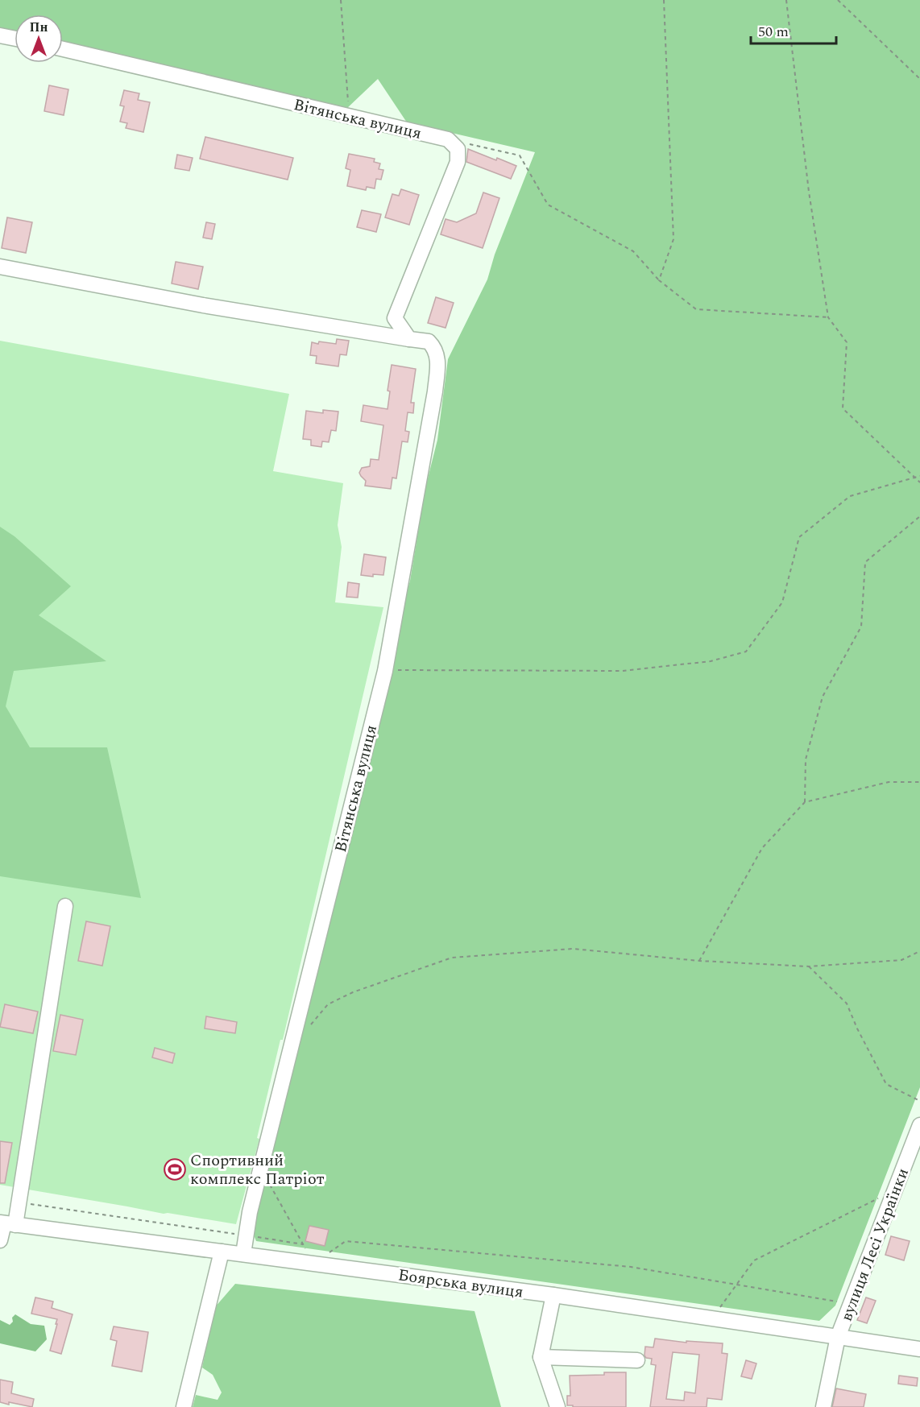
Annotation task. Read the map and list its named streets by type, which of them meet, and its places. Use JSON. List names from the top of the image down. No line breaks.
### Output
{"streets":{"street":["Вітянська вулиця","вулиця Лесі Українки","Боярська вулиця"]},"crossings":[["Вітянська вулиця","Боярська вулиця"],["вулиця Лесі Українки","Боярська вулиця"]],"places":{"sports":["Спортивний комплекс Патріот"]},"scale_bar":"50 m","north":"top"}
